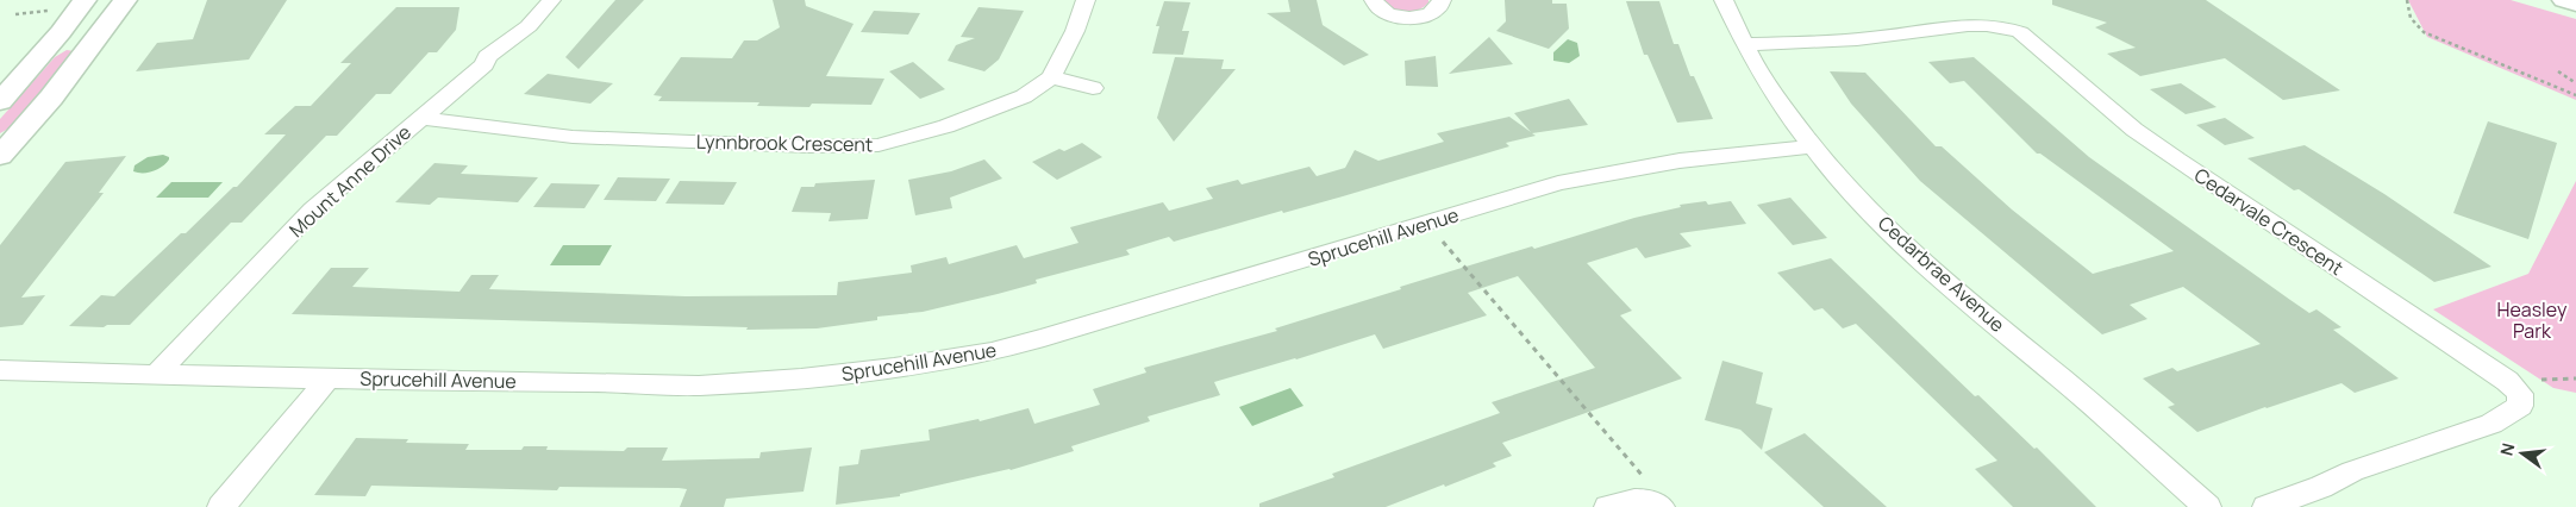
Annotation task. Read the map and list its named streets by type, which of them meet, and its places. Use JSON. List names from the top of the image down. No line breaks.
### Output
{"streets":{"street":["Lynnbrook Crescent","Mount Anne Drive","Cedarvale Crescent","Sprucehill Avenue","Cedarbrae Avenue"]},"crossings":[["Lynnbrook Crescent","Mount Anne Drive"],["Mount Anne Drive","Sprucehill Avenue"],["Cedarvale Crescent","Cedarbrae Avenue"],["Sprucehill Avenue","Cedarbrae Avenue"]],"parks":["Heasley Park"],"north":"left"}
